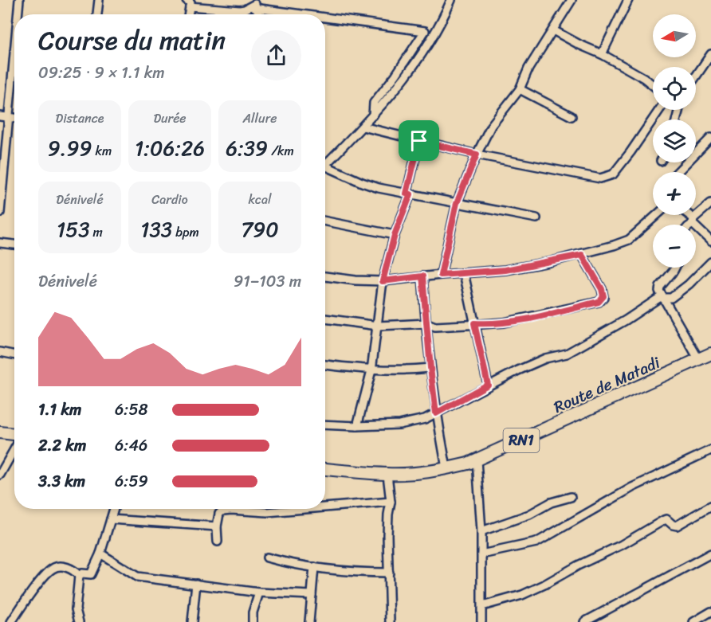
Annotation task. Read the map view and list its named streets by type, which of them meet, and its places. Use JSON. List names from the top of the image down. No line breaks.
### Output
{"streets":{"highway":["Route de Matadi","RN1"]},"north":"left","page":{"map_buttons":["+","−"],"heading":["Course du matin","09:25 · 9 × 1.1 km"],"stats":[["Distance","9.99 km"],["Durée","1:06:26"],["Allure","6:39 /km"],["Dénivelé","153 m"],["Cardio","133 bpm"],["kcal","790"]],"chart":["Dénivelé","91–103 m"],"list":[{"name":"1.1 km","note":"6:58"},{"name":"2.2 km","note":"6:46"},{"name":"3.3 km","note":"6:59"}]}}
